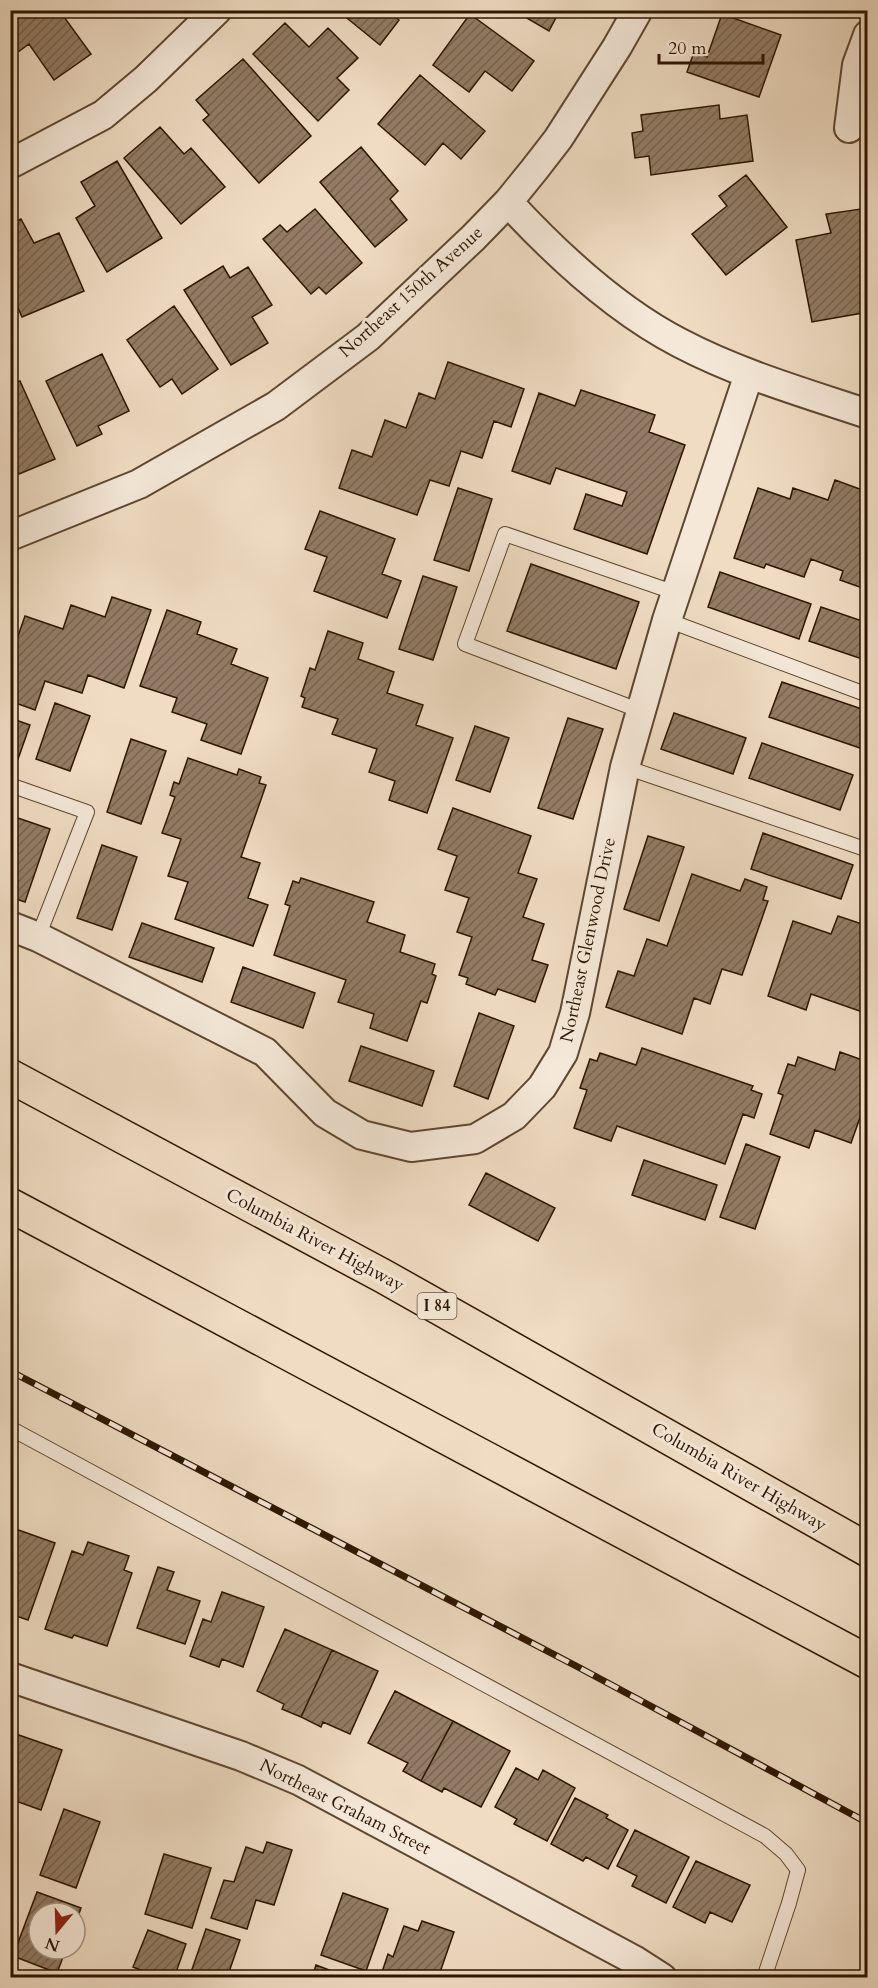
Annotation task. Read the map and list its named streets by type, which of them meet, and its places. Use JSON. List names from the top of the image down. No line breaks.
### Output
{"streets":{"highway":["Columbia River Highway","I 84"],"street":["Northeast 150th Avenue","Northeast Glenwood Drive","Northeast Graham Street"]},"scale_bar":"20 m","north":"bottom"}
